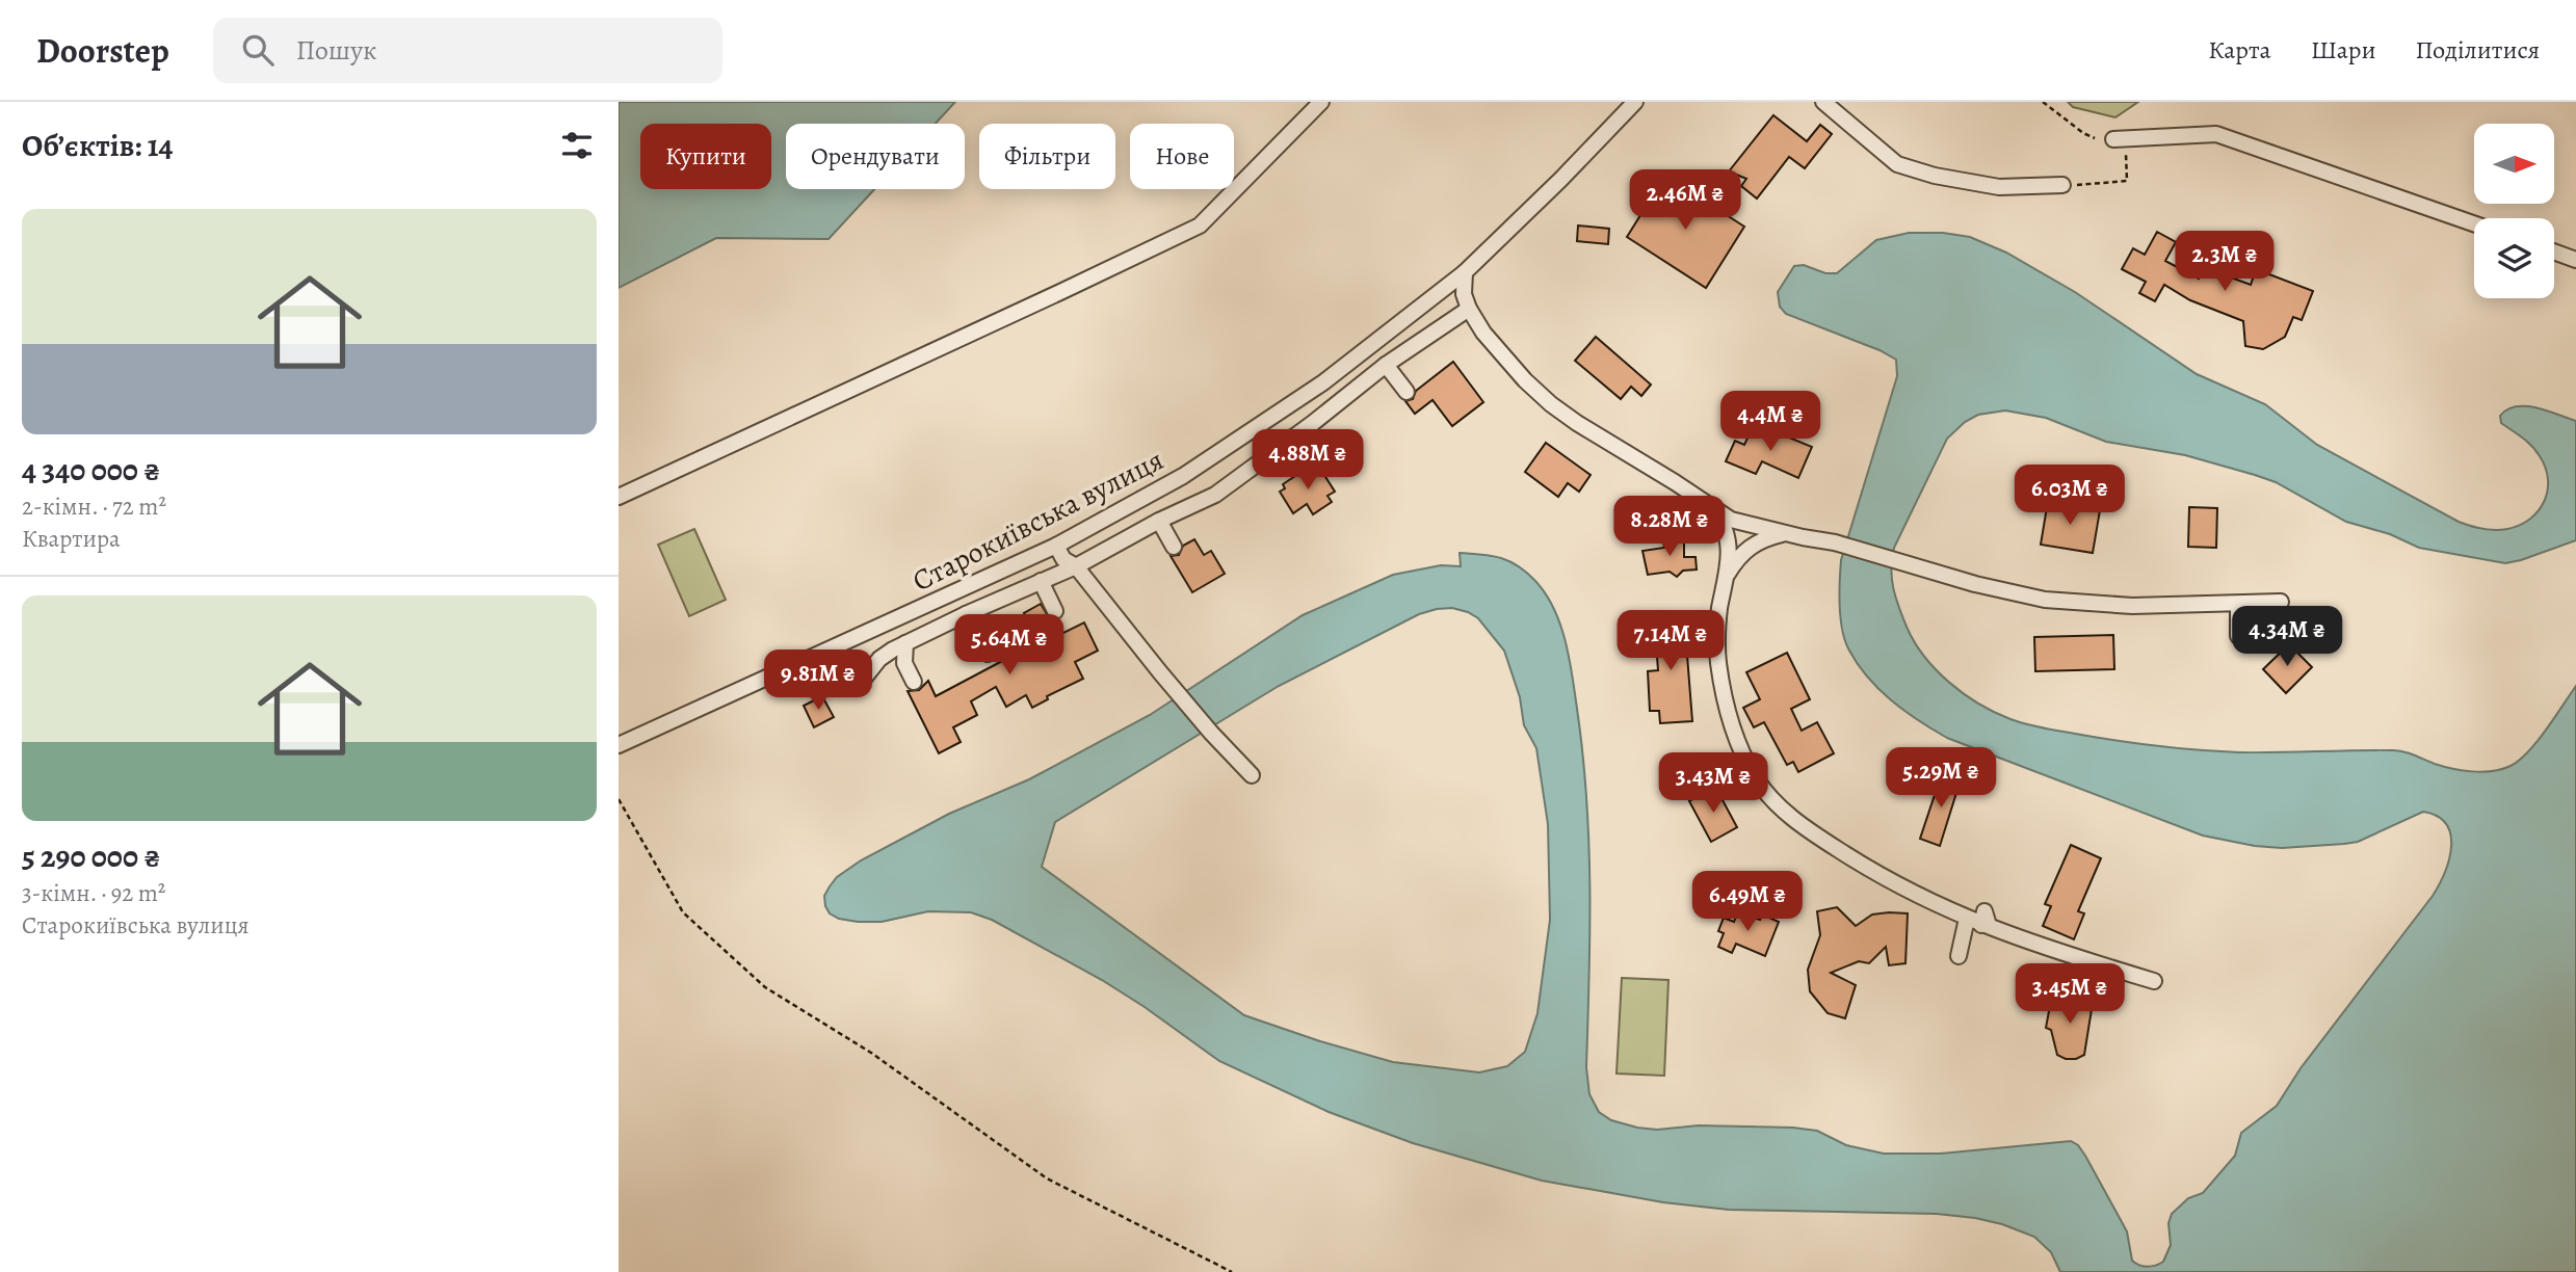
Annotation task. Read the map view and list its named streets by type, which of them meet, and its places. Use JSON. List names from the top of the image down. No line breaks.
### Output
{"streets":{"street":["Старокиївська вулиця"]},"north":"right","page":{"header":"Doorstep","search":"Пошук","nav":["Карта","Шари","Поділитися"],"heading":"Об’єктів: 14","chip":["Купити","Орендувати","Фільтри","Нове"],"price":["2.46M ₴","2.3M ₴","4.4M ₴","4.88M ₴","6.03M ₴","8.28M ₴","4.34M ₴","7.14M ₴","5.64M ₴","9.81M ₴","5.29M ₴","3.43M ₴","6.49M ₴","3.45M ₴"],"list":[{"name":"4 340 000 ₴","note":"2-кімн. · 72 m² · Квартира"},{"name":"5 290 000 ₴","note":"3-кімн. · 92 m² · Старокиївська вулиця"}]}}
